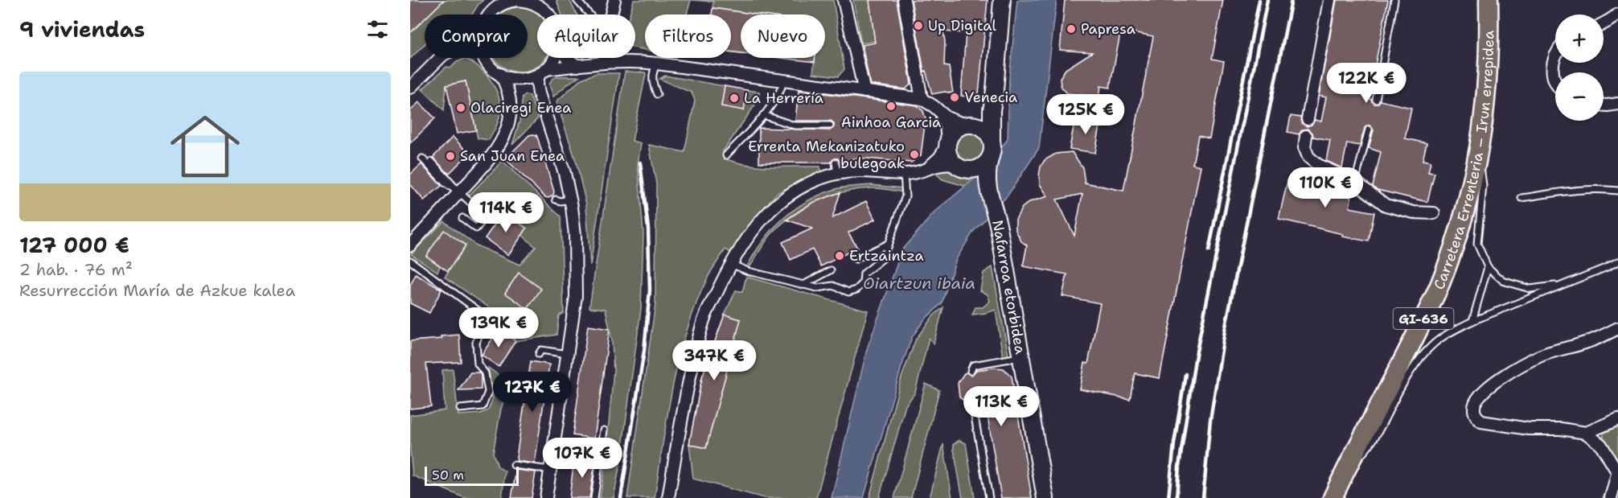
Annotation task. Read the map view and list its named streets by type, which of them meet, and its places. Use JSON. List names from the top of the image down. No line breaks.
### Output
{"streets":{"main road":["Carretera Errenteria – Irun errepidea","Nafarroa etorbidea","GI-636"]},"water":["Oiartzun ibaia"],"places":["Up Digital","Papresa","Venecia","La Herrería","Ainhoa Garcia","Olaciregi Enea","Errenta Mekanizatuko bulegoak","San Juan Enea","Ertzaintza"],"scale_bar":"50 m","page":{"heading":"9 viviendas","map_buttons":["+","−"],"chip":["Comprar","Alquilar","Filtros","Nuevo"],"list":[{"name":"127 000 €","note":"2 hab. · 76 m² · Resurrección María de Azkue kalea"}],"price":["122K €","125K €","110K €","114K €","139K €","347K €","127K €","113K €","107K €"],"scale":"50 m"}}
